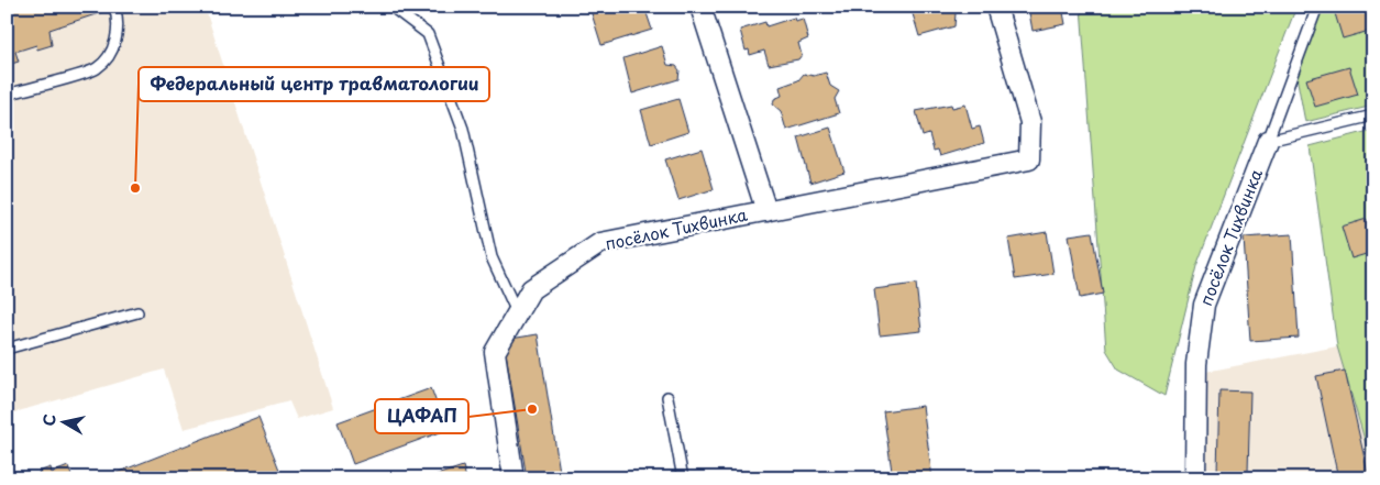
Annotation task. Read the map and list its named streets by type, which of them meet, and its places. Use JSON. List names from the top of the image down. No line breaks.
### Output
{"streets":{"street":["посёлок Тихвинка"]},"places":["Федеральный центр травматологии","ЦАФАП"],"north":"left"}
